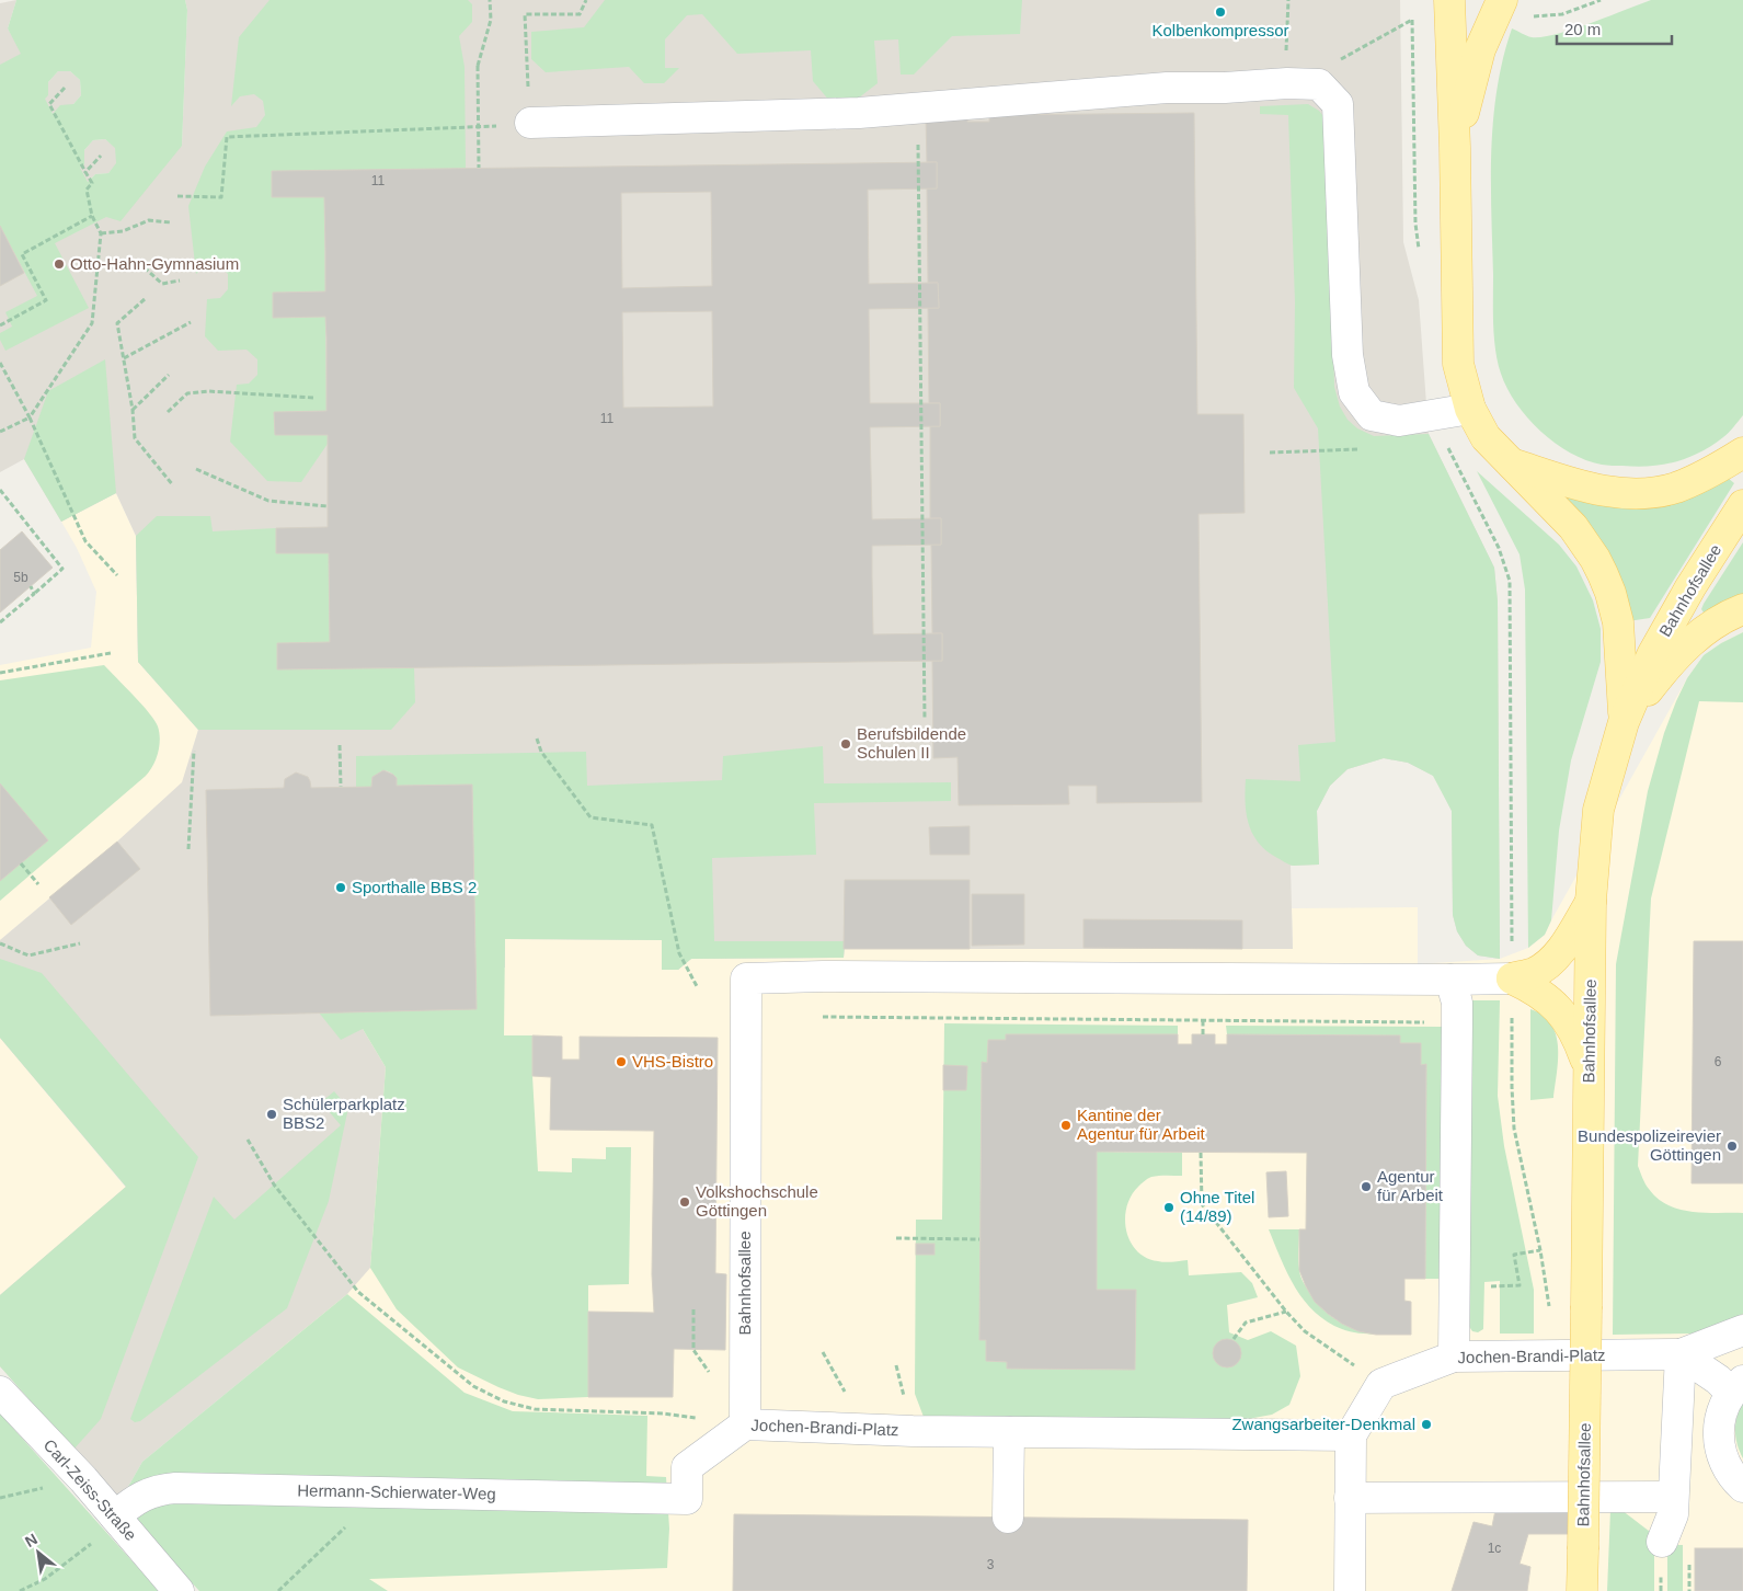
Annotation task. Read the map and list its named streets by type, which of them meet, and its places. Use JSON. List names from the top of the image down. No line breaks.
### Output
{"streets":{"main road":["Bahnhofsallee"],"street":["Jochen-Brandi-Platz","Carl-Zeiss-Straße","Hermann-Schierwater-Weg"]},"crossings":[["Bahnhofsallee","Jochen-Brandi-Platz"],["Jochen-Brandi-Platz","Hermann-Schierwater-Weg"],["Carl-Zeiss-Straße","Hermann-Schierwater-Weg"]],"places":["Kolbenkompressor","Otto-Hahn-Gymnasium","Berufsbildende Schulen II","Sporthalle BBS 2","VHS-Bistro","Schülerparkplatz BBS2","Kantine der Agentur für Arbeit","Bundespolizeirevier Göttingen","Agentur für Arbeit","Volkshochschule Göttingen","Ohne Titel (14/89)","Zwangsarbeiter-Denkmal"],"house_numbers":["11","11","5b","6","1c","3"],"scale_bar":"20 m","north":"top left"}
